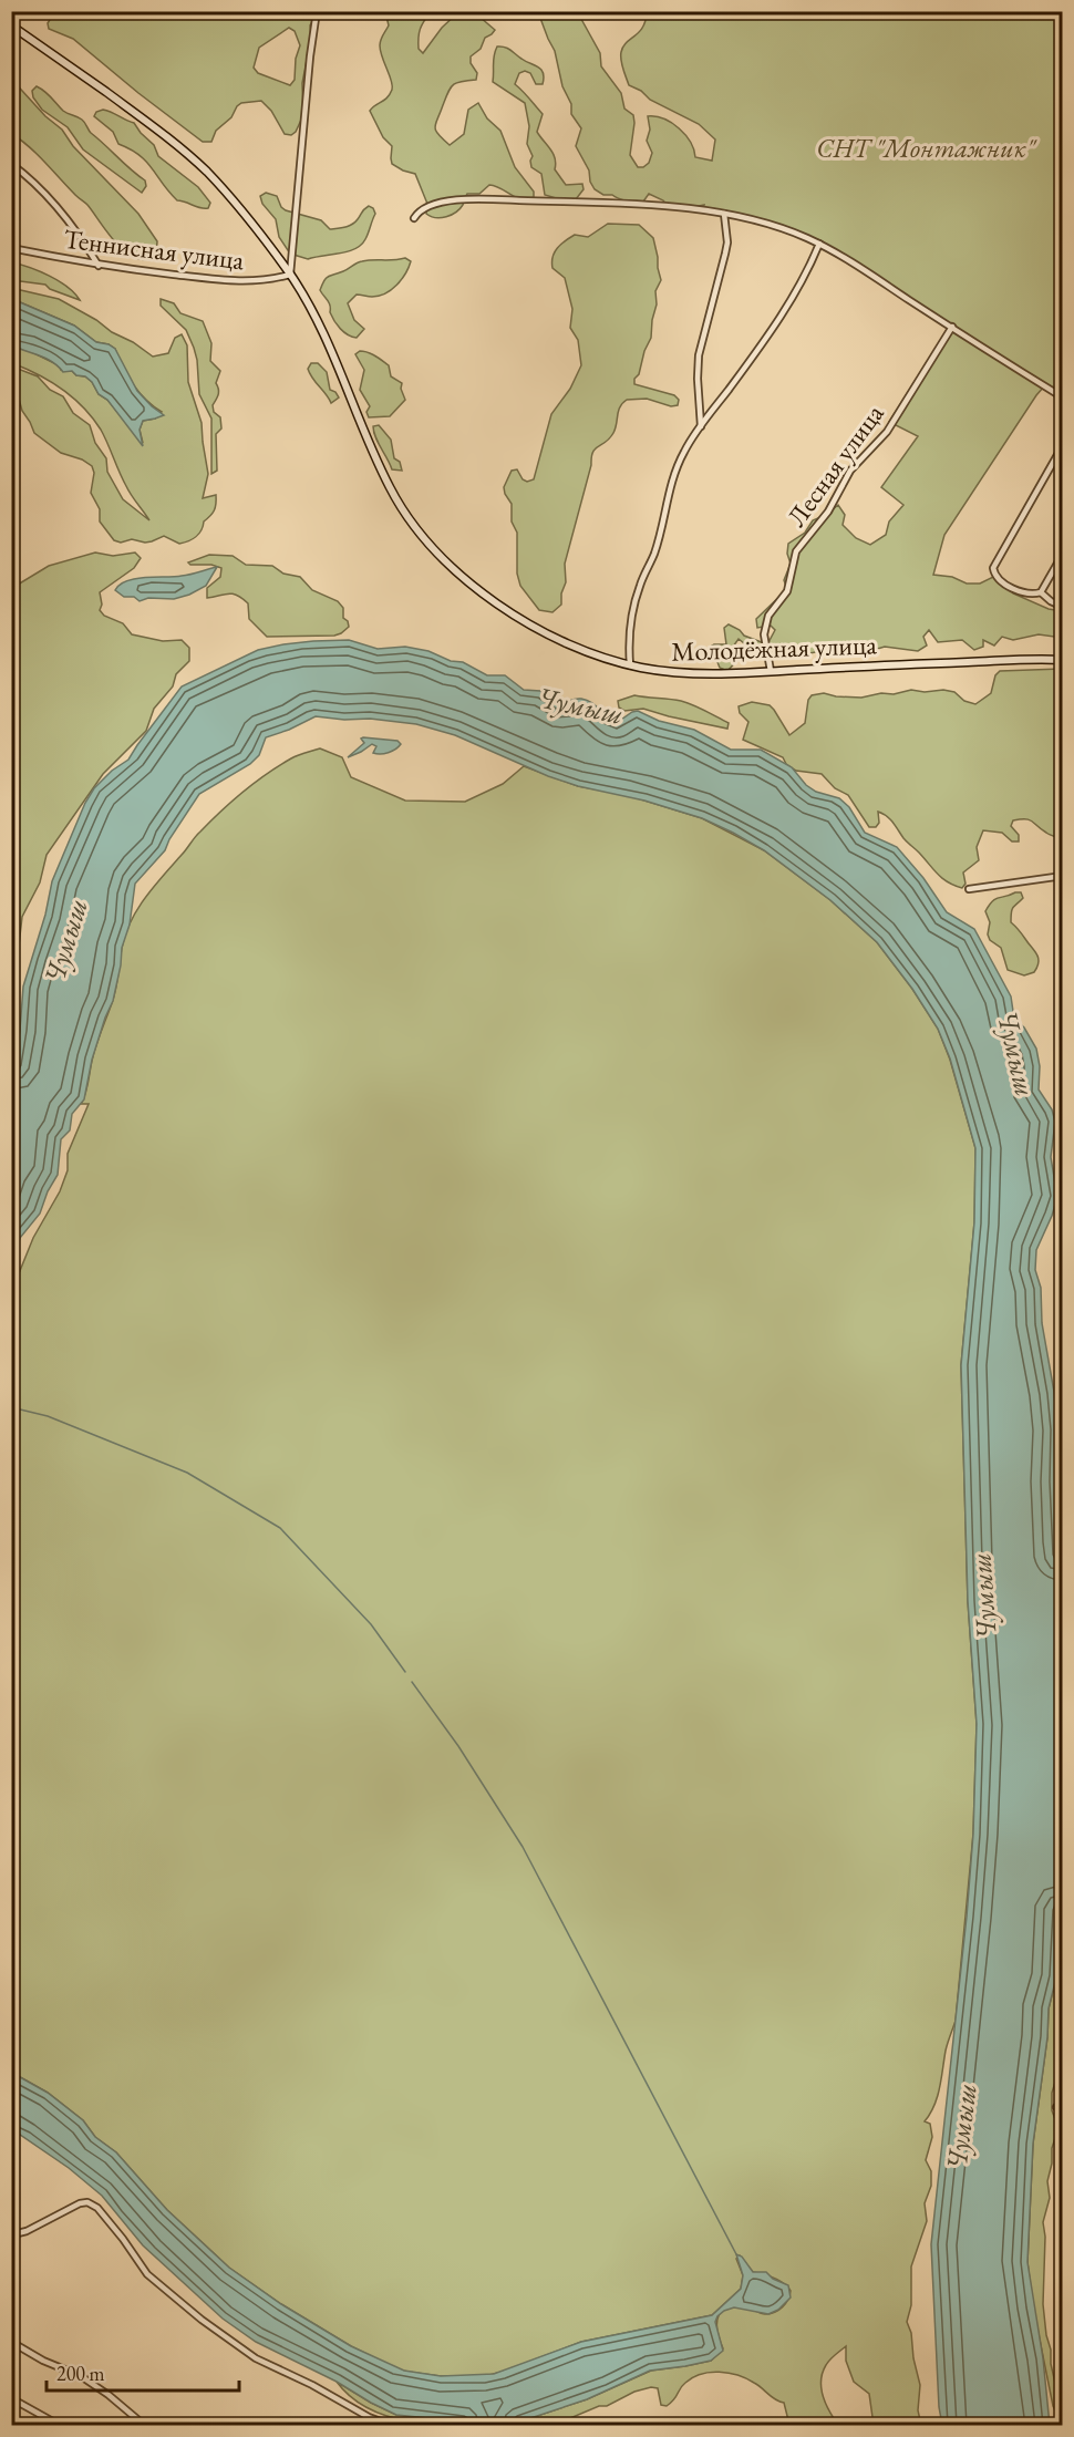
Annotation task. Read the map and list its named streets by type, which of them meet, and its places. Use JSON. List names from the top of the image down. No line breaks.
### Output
{"streets":{"street":["Теннисная улица","Лесная улица","Молодёжная улица"]},"crossings":[["Теннисная улица","Молодёжная улица"],["Лесная улица","Молодёжная улица"]],"water":["Чумыш"],"parks":["СНТ \"Монтажник\""],"scale_bar":"200 m"}
